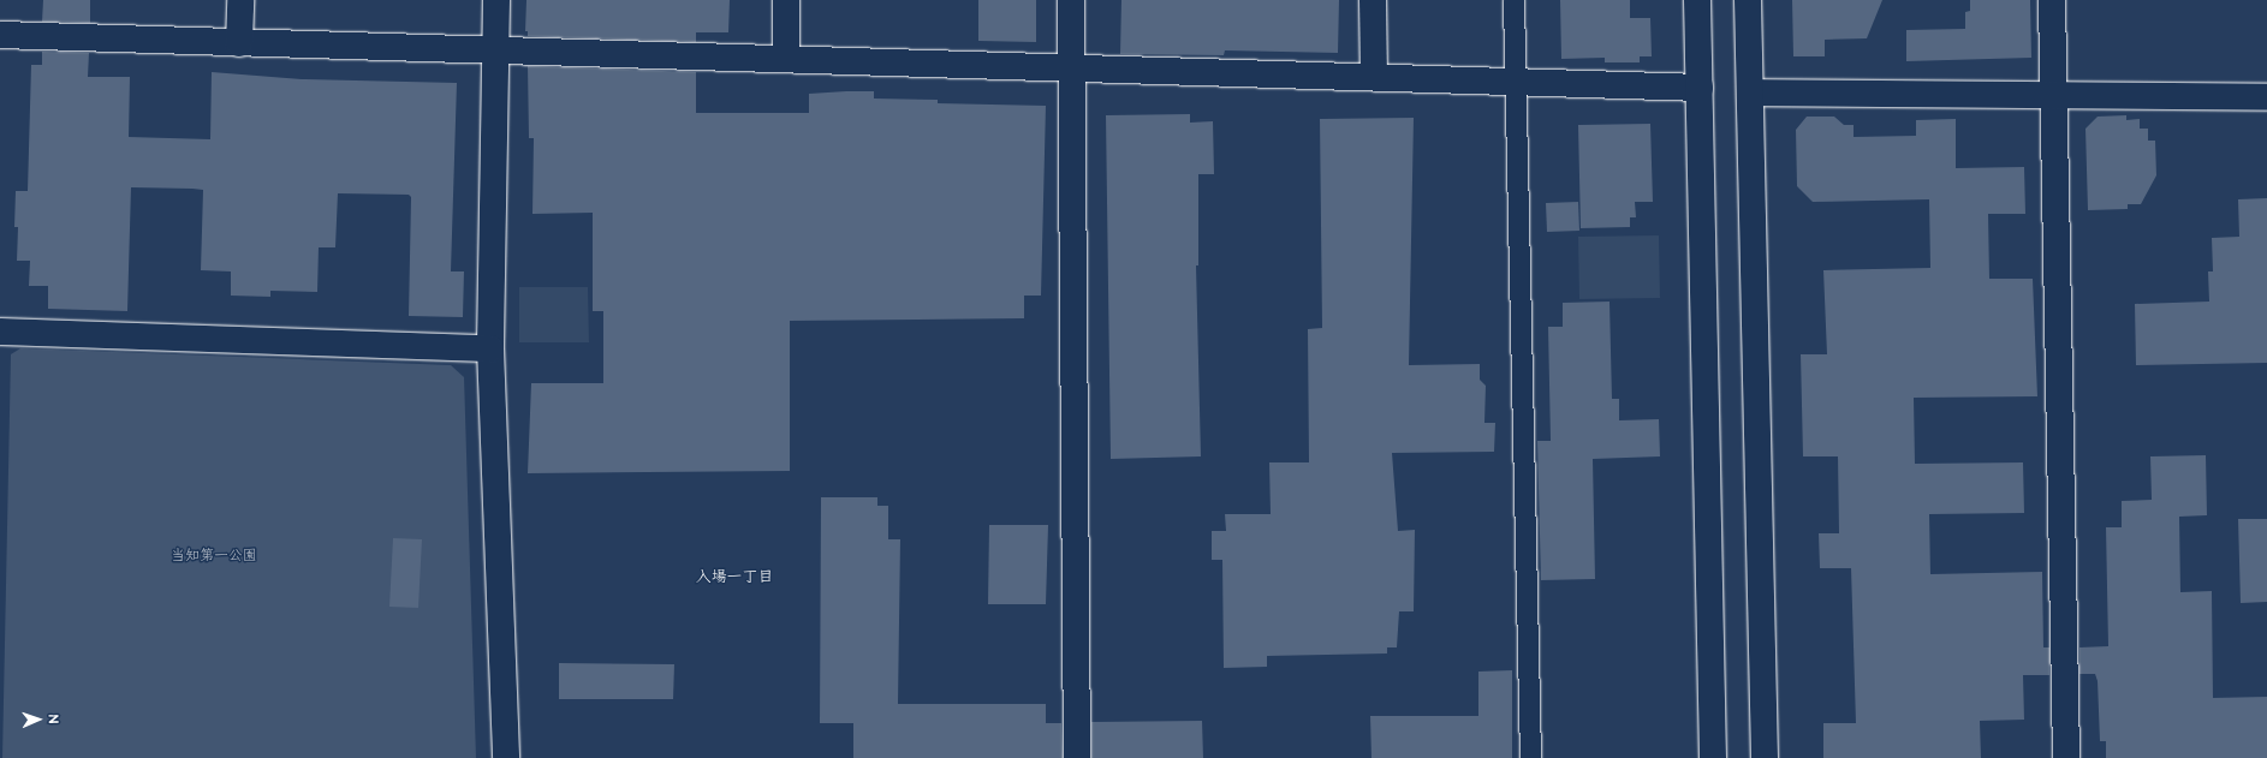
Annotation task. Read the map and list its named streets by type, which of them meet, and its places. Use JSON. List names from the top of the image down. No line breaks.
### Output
{"districts":["入場一丁目"],"parks":["当知第一公園"],"north":"right"}
